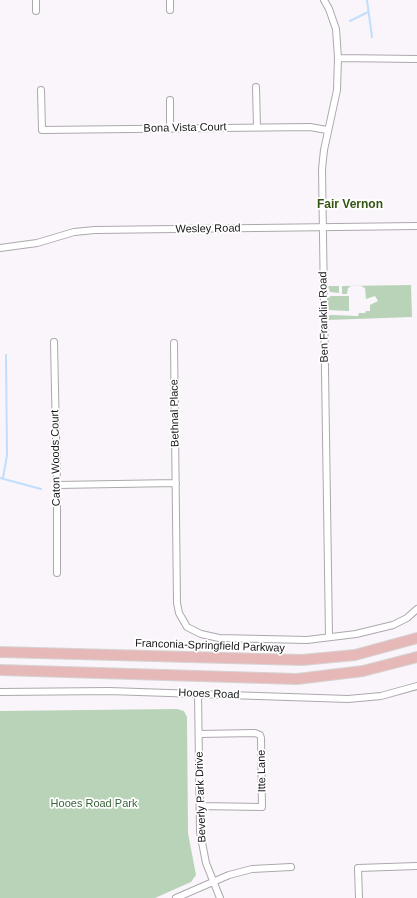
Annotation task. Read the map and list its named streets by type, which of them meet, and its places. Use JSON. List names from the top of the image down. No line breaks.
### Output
{"streets":{"main road":["Franconia-Springfield Parkway"],"street":["Bona Vista Court","Wesley Road","Ben Franklin Road","Bethnal Place","Caton Woods Court","Hooes Road","Itte Lane","Beverly Park Drive"]},"crossings":[["Bona Vista Court","Ben Franklin Road"],["Wesley Road","Ben Franklin Road"],["Ben Franklin Road","Bethnal Place"],["Hooes Road","Beverly Park Drive"],["Itte Lane","Beverly Park Drive"]],"districts":["Fair Vernon"],"parks":["Hooes Road Park"]}
